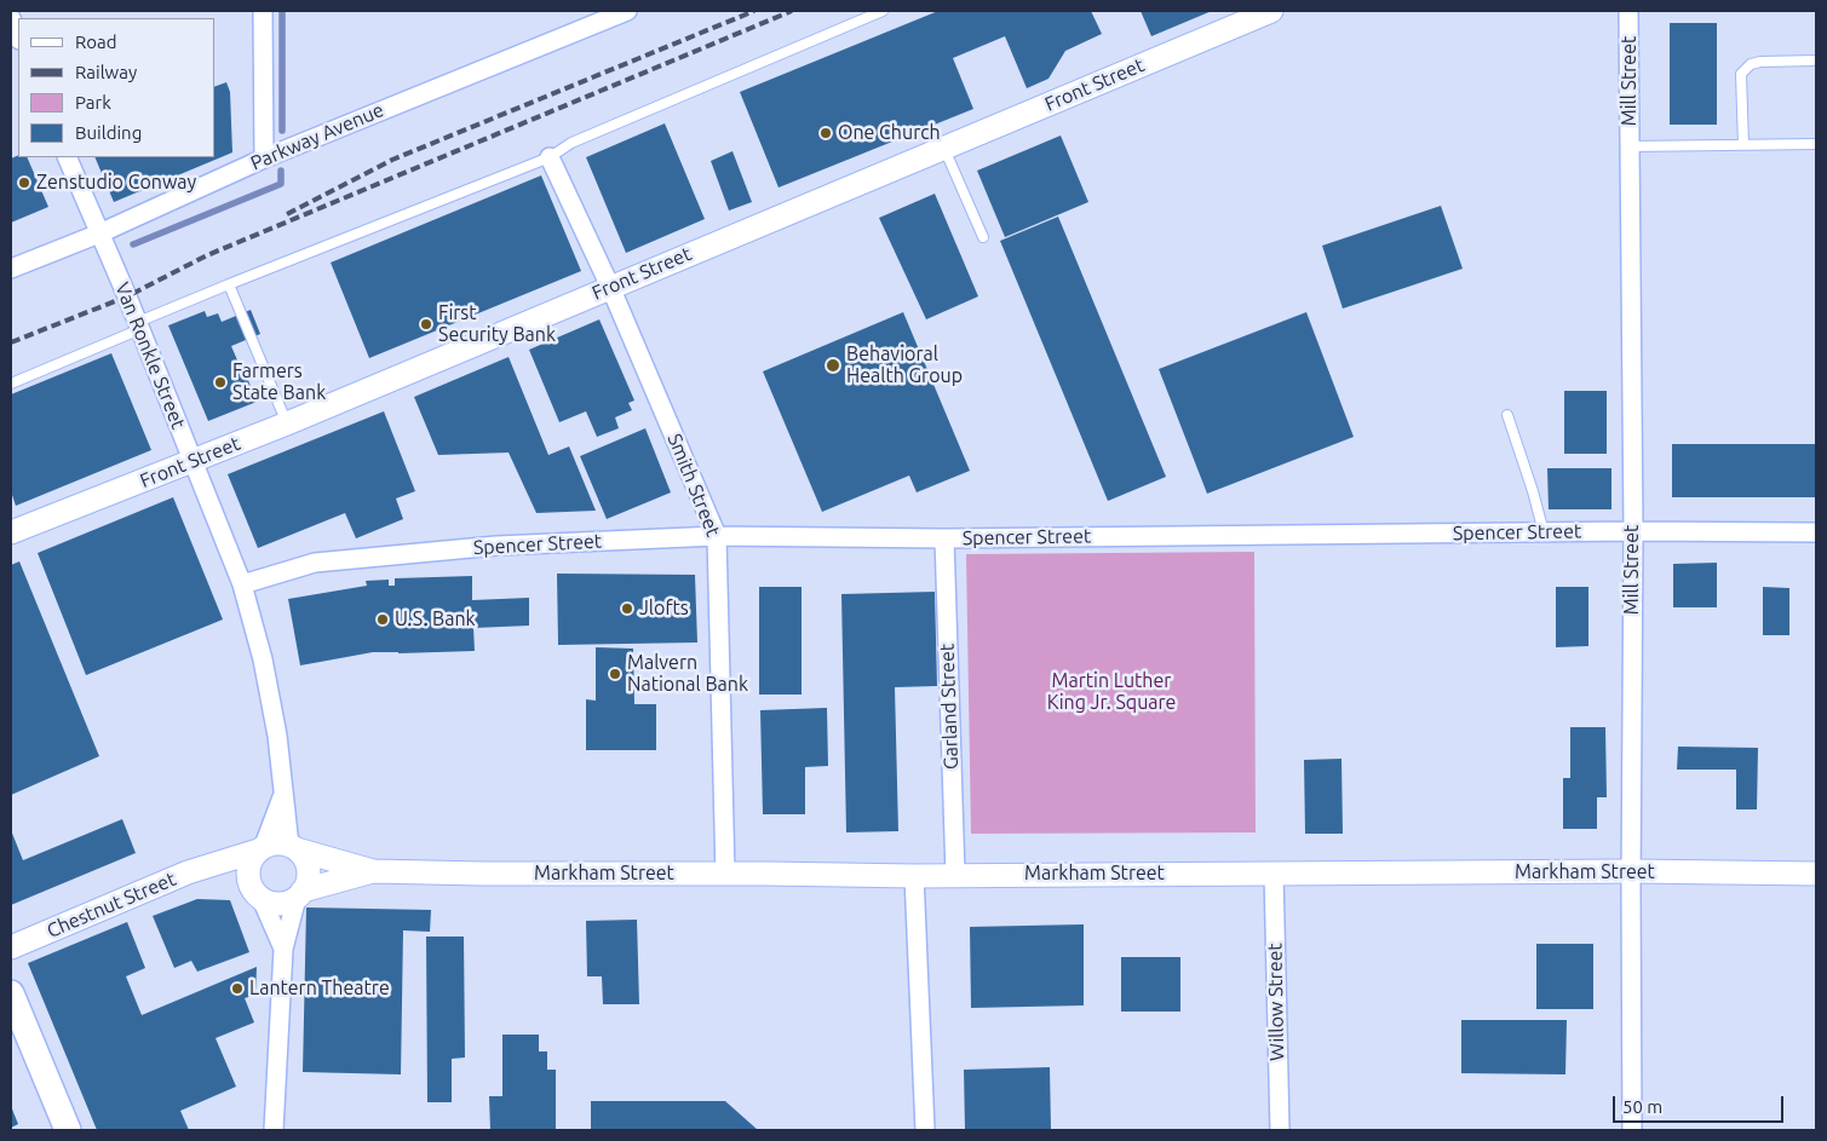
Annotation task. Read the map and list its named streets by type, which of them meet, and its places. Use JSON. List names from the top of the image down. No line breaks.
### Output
{"streets":{"street":["Mill Street","Front Street","Parkway Avenue","Van Ronkle Street","Smith Street","Spencer Street","Garland Street","Markham Street","Chestnut Street","Willow Street"]},"crossings":[["Mill Street","Spencer Street"],["Mill Street","Markham Street"],["Front Street","Van Ronkle Street"],["Front Street","Smith Street"],["Parkway Avenue","Van Ronkle Street"],["Van Ronkle Street","Spencer Street"],["Van Ronkle Street","Markham Street"],["Van Ronkle Street","Chestnut Street"],["Smith Street","Spencer Street"],["Smith Street","Markham Street"],["Spencer Street","Garland Street"],["Garland Street","Markham Street"],["Markham Street","Chestnut Street"],["Markham Street","Willow Street"]],"parks":["Martin Luther King Jr. Square"],"places":["One Church","Zenstudio Conway","First Security Bank","Behavioral Health Group","Farmers State Bank","Jlofts","U.S. Bank","Malvern National Bank","Lantern Theatre"],"legend":["Road","Railway","Park","Building"],"scale_bar":"50 m"}
